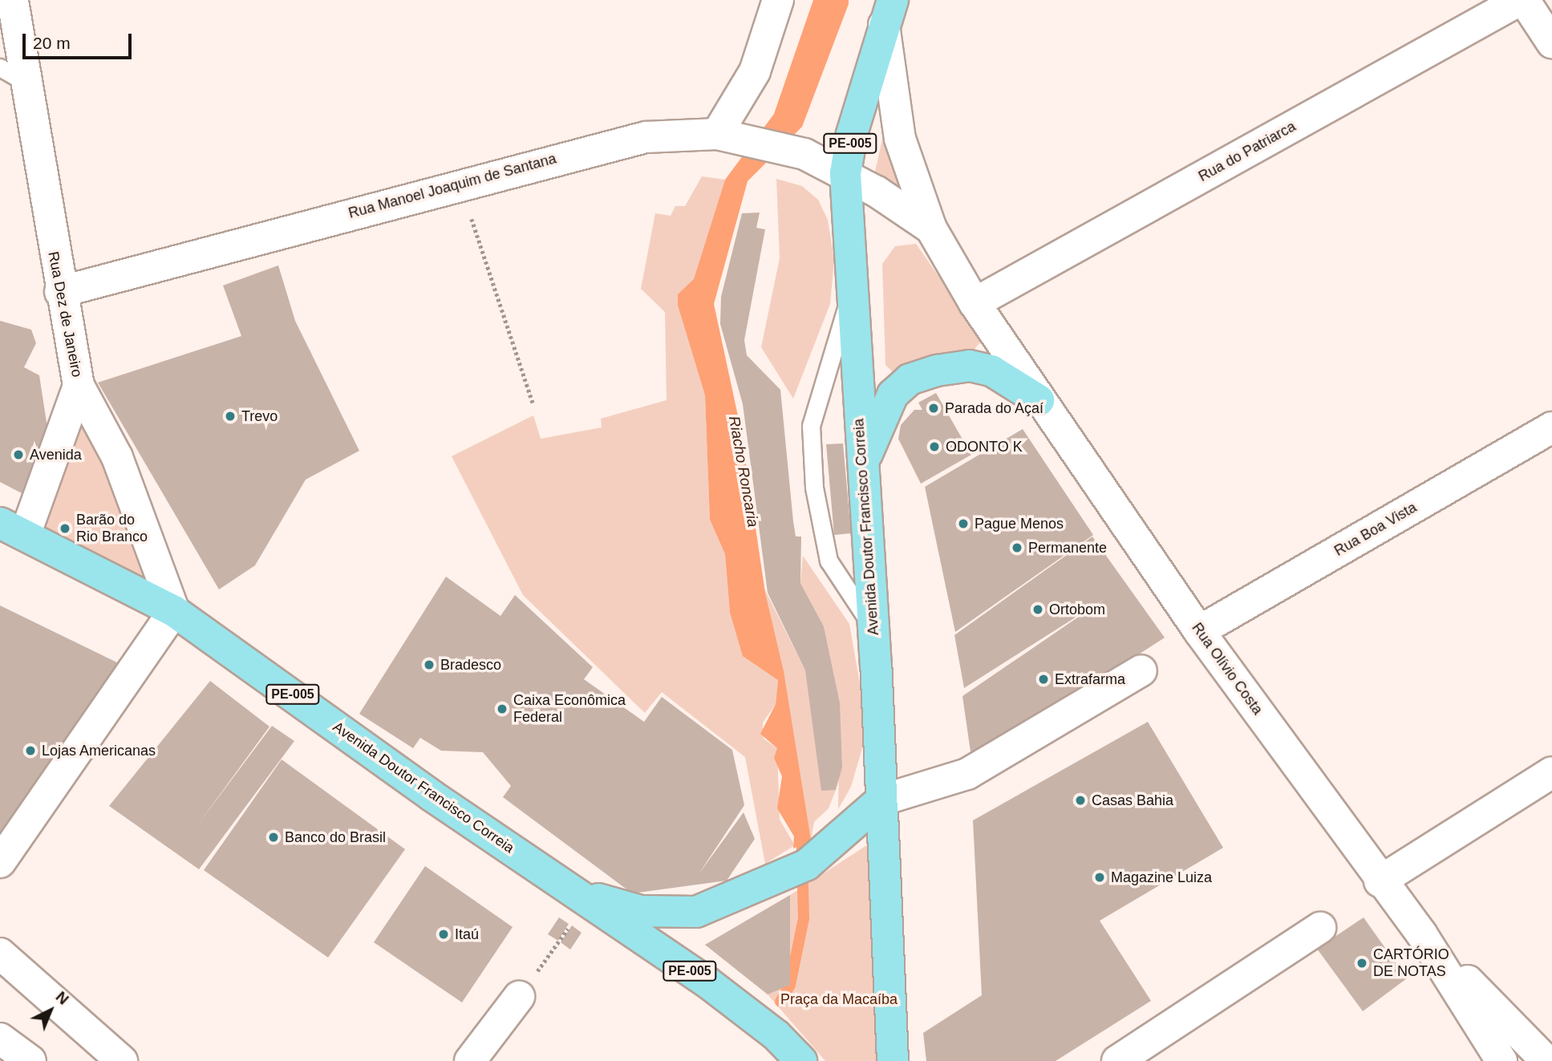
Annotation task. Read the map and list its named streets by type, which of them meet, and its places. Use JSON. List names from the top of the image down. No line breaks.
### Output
{"streets":{"main road":["PE-005","Avenida Doutor Francisco Correia"],"street":["Rua do Patriarca","Rua Manoel Joaquim de Santana","Rua Dez de Janeiro","Rua Boa Vista","Rua Olívio Costa"]},"crossings":[["PE-005","Avenida Doutor Francisco Correia"],["Rua do Patriarca","Rua Olívio Costa"],["Rua Manoel Joaquim de Santana","Rua Dez de Janeiro"],["Rua Manoel Joaquim de Santana","Avenida Doutor Francisco Correia"],["Rua Dez de Janeiro","Avenida Doutor Francisco Correia"],["Rua Boa Vista","Rua Olívio Costa"]],"water":["Riacho Roncaria"],"parks":["Praça da Macaíba"],"places":["Parada do Açaí","Trevo","ODONTO K","Avenida","Pague Menos","Barão do Rio Branco","Permanente","Ortobom","Bradesco","Extrafarma","Caixa Econômica Federal","Lojas Americanas","Casas Bahia","Banco do Brasil","Magazine Luiza","Itaú","CARTÓRIO DE NOTAS"],"scale_bar":"20 m","north":"top right"}
